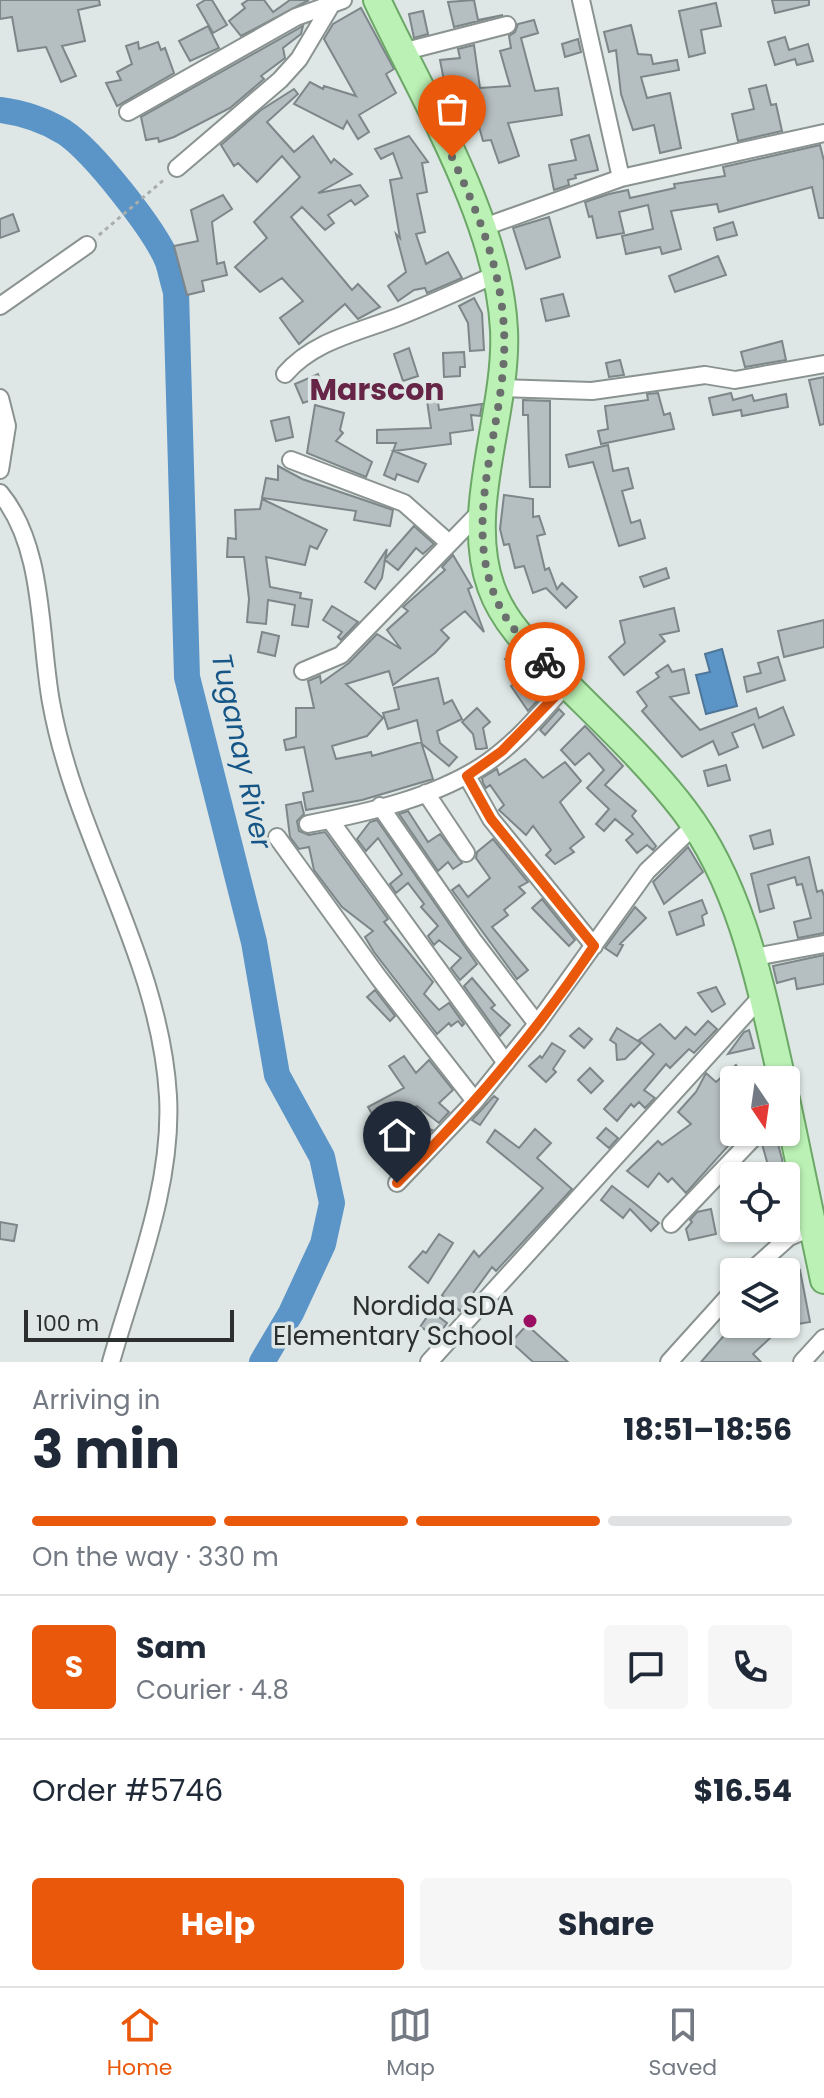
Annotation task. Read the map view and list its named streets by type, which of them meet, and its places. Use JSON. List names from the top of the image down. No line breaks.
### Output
{"districts":["Marscon"],"water":["Tuganay River"],"places":["Nordida SDA Elementary School"],"scale_bar":"100 m","north":"bottom","page":{"scale":"100 m","heading":["3 min","Arriving in","18:51–18:56"],"panel":["Sam","Courier · 4.8","Order #5746","$16.54"],"bar":"On the way · 330 m","round":"S","buttons":["Help","Share"],"tabs":["Home","Map","Saved"]}}
